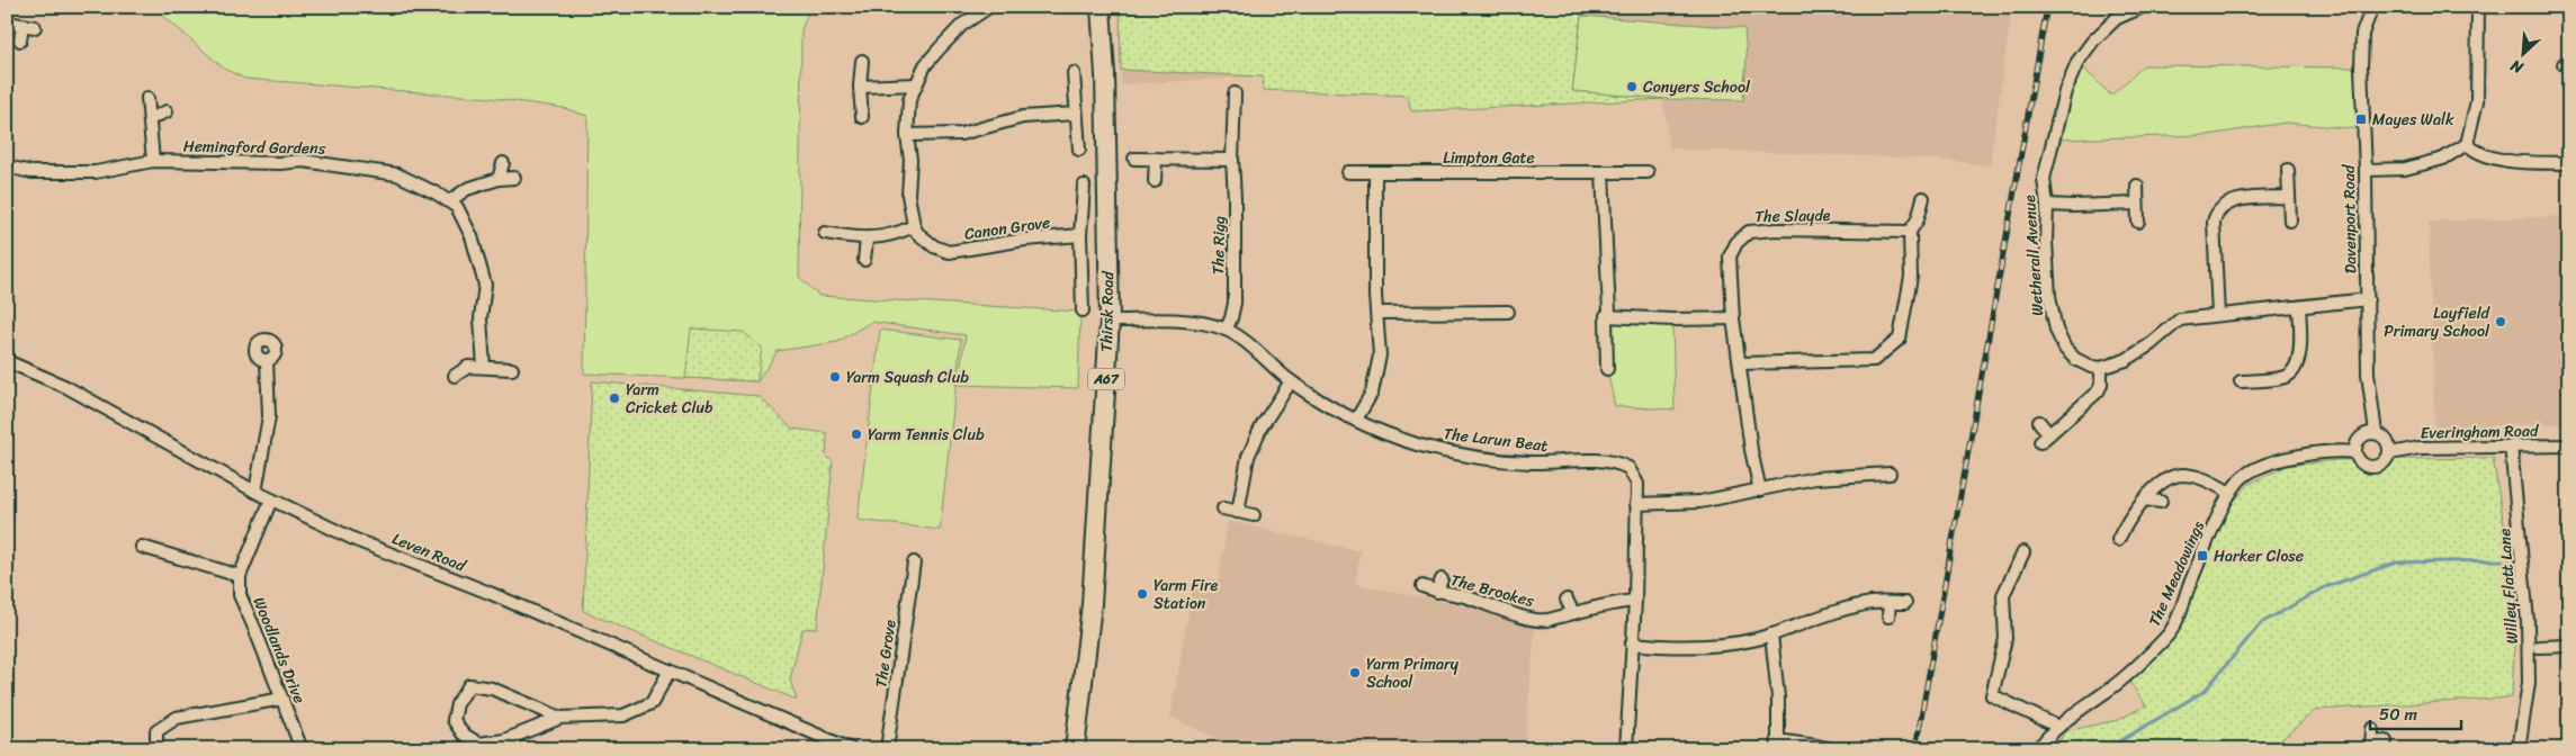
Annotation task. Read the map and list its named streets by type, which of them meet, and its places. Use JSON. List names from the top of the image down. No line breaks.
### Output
{"streets":{"main road":["Thirsk Road","A67"],"street":["Hemingford Gardens","Limpton Gate","The Slayde","Davenport Road","Canon Grove","The Rigg","Wetherall Avenue","Everingham Road","The Larun Beat","Leven Road","The Meadowings","Willey Flatt Lane","The Brookes","Woodlands Drive","The Grove"]},"crossings":[["Davenport Road","Everingham Road"],["Davenport Road","The Meadowings"],["The Rigg","The Larun Beat"],["Thirsk Road","The Larun Beat"],["Everingham Road","The Meadowings"],["Everingham Road","Willey Flatt Lane"],["The Larun Beat","The Brookes"],["Leven Road","Woodlands Drive"]],"places":{"other":["Conyers School","Layfield Primary School","Yarm Squash Club","Yarm Cricket Club","Yarm Tennis Club","Yarm Fire Station","Yarm Primary School"],"transit":["Mayes Walk","Harker Close"]},"scale_bar":"50 m","north":"bottom left"}
